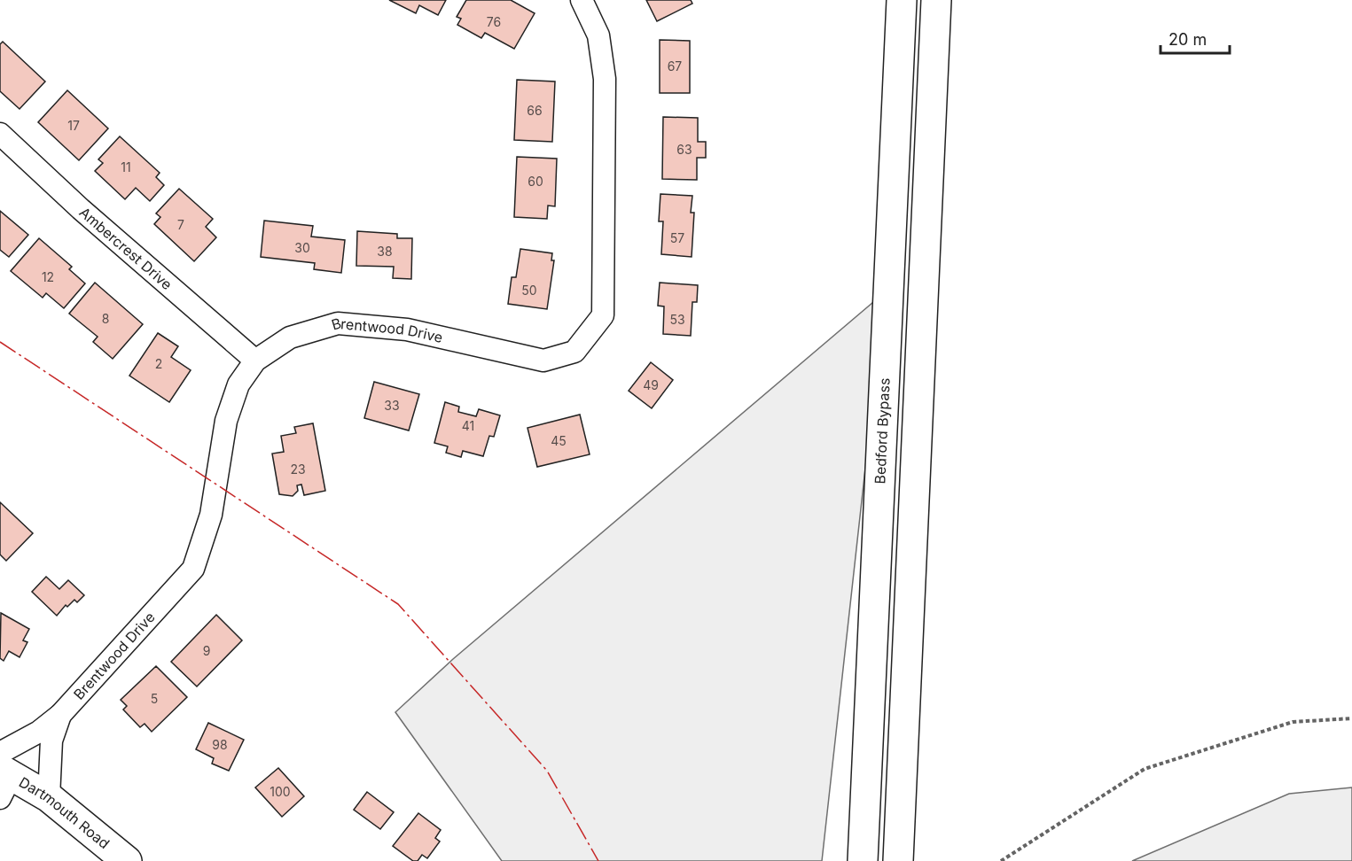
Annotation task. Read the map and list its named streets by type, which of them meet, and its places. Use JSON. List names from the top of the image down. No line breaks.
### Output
{"streets":{"main road":["Bedford Bypass","Dartmouth Road"],"street":["Ambercrest Drive","Brentwood Drive"]},"crossings":[["Ambercrest Drive","Brentwood Drive"],["Brentwood Drive","Dartmouth Road"]],"house_numbers":["76","67","66","17","63","11","60","7","57","30","38","12","50","8","53","2","49","33","41","45","23","9","5","98","100"],"scale_bar":"20 m"}
